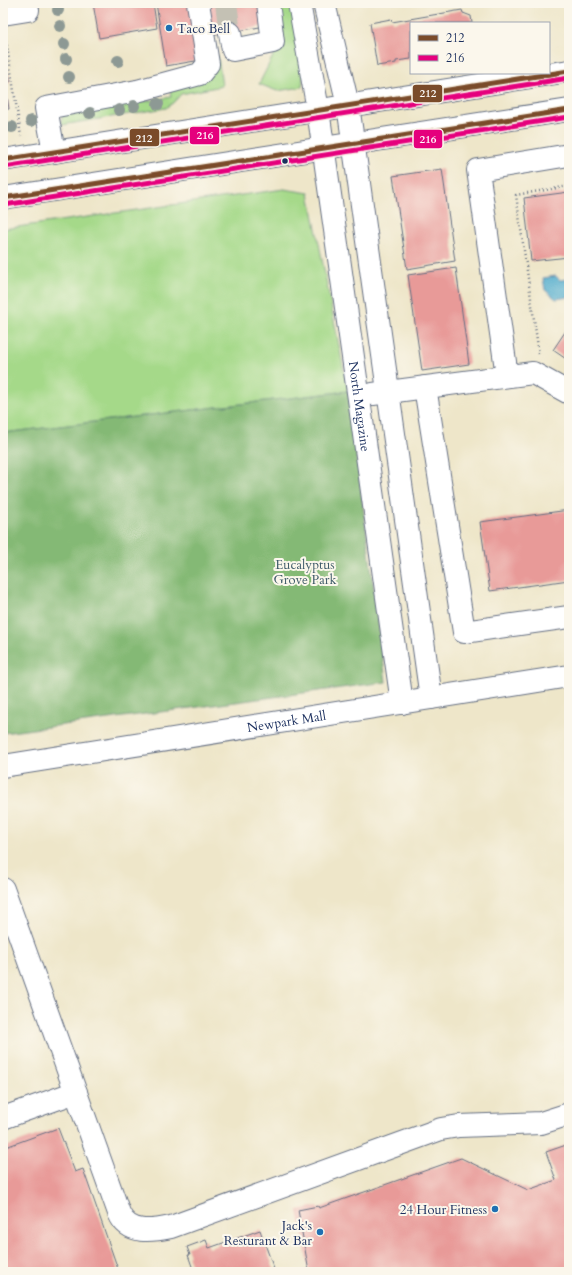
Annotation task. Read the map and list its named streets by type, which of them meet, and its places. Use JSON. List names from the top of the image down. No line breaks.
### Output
{"streets":{"street":["North Magazine","Newpark Mall"]},"crossings":[["North Magazine","Newpark Mall"]],"parks":["Eucalyptus Grove Park"],"places":["Taco Bell","24 Hour Fitness","Jack's Resturant & Bar"],"lines":["transit line 212","transit line 216"],"legend":["212","216"]}
